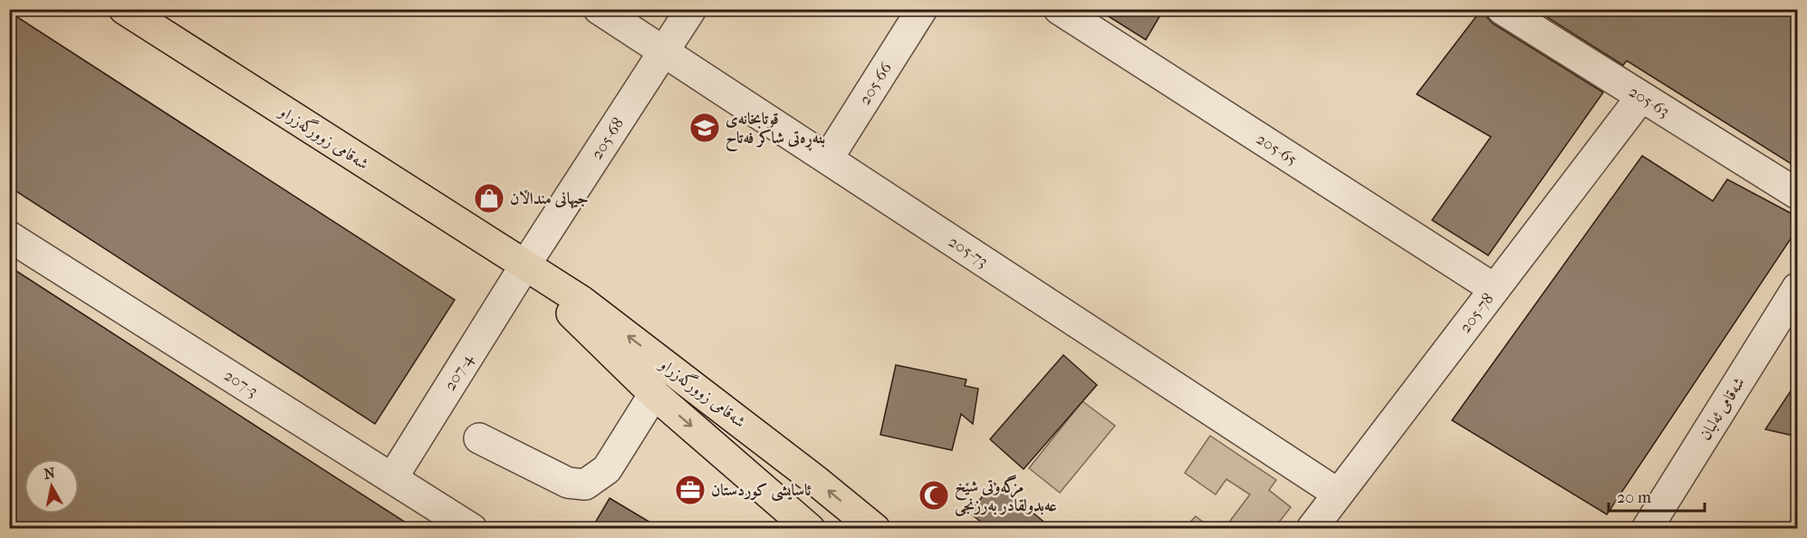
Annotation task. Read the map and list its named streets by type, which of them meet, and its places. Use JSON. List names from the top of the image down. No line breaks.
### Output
{"streets":{"main road":["شەقامی زوورگەزراو"],"street":["205-66","205-63","205-68","205-65","205-73","205-78","207-4","207-3","شەقامی ئەلبان"]},"crossings":[["205-66","205-73"],["205-63","205-78"],["شەقامی زوورگەزراو","205-68"],["شەقامی زوورگەزراو","207-4"],["205-68","205-73"],["205-68","207-4"],["205-65","205-78"],["205-73","205-78"],["207-4","207-3"]],"places":{"school or university":["قوتابخانەی بنەڕەتی شاكر فەتاح"],"shop":["جیهانی منداڵان"],"office":["ئاسایشی كوردستان"],"mosque":["مزگەوتی شێخ عەبدولقادر بەرزنجی"]},"scale_bar":"20 m","north":"top"}
